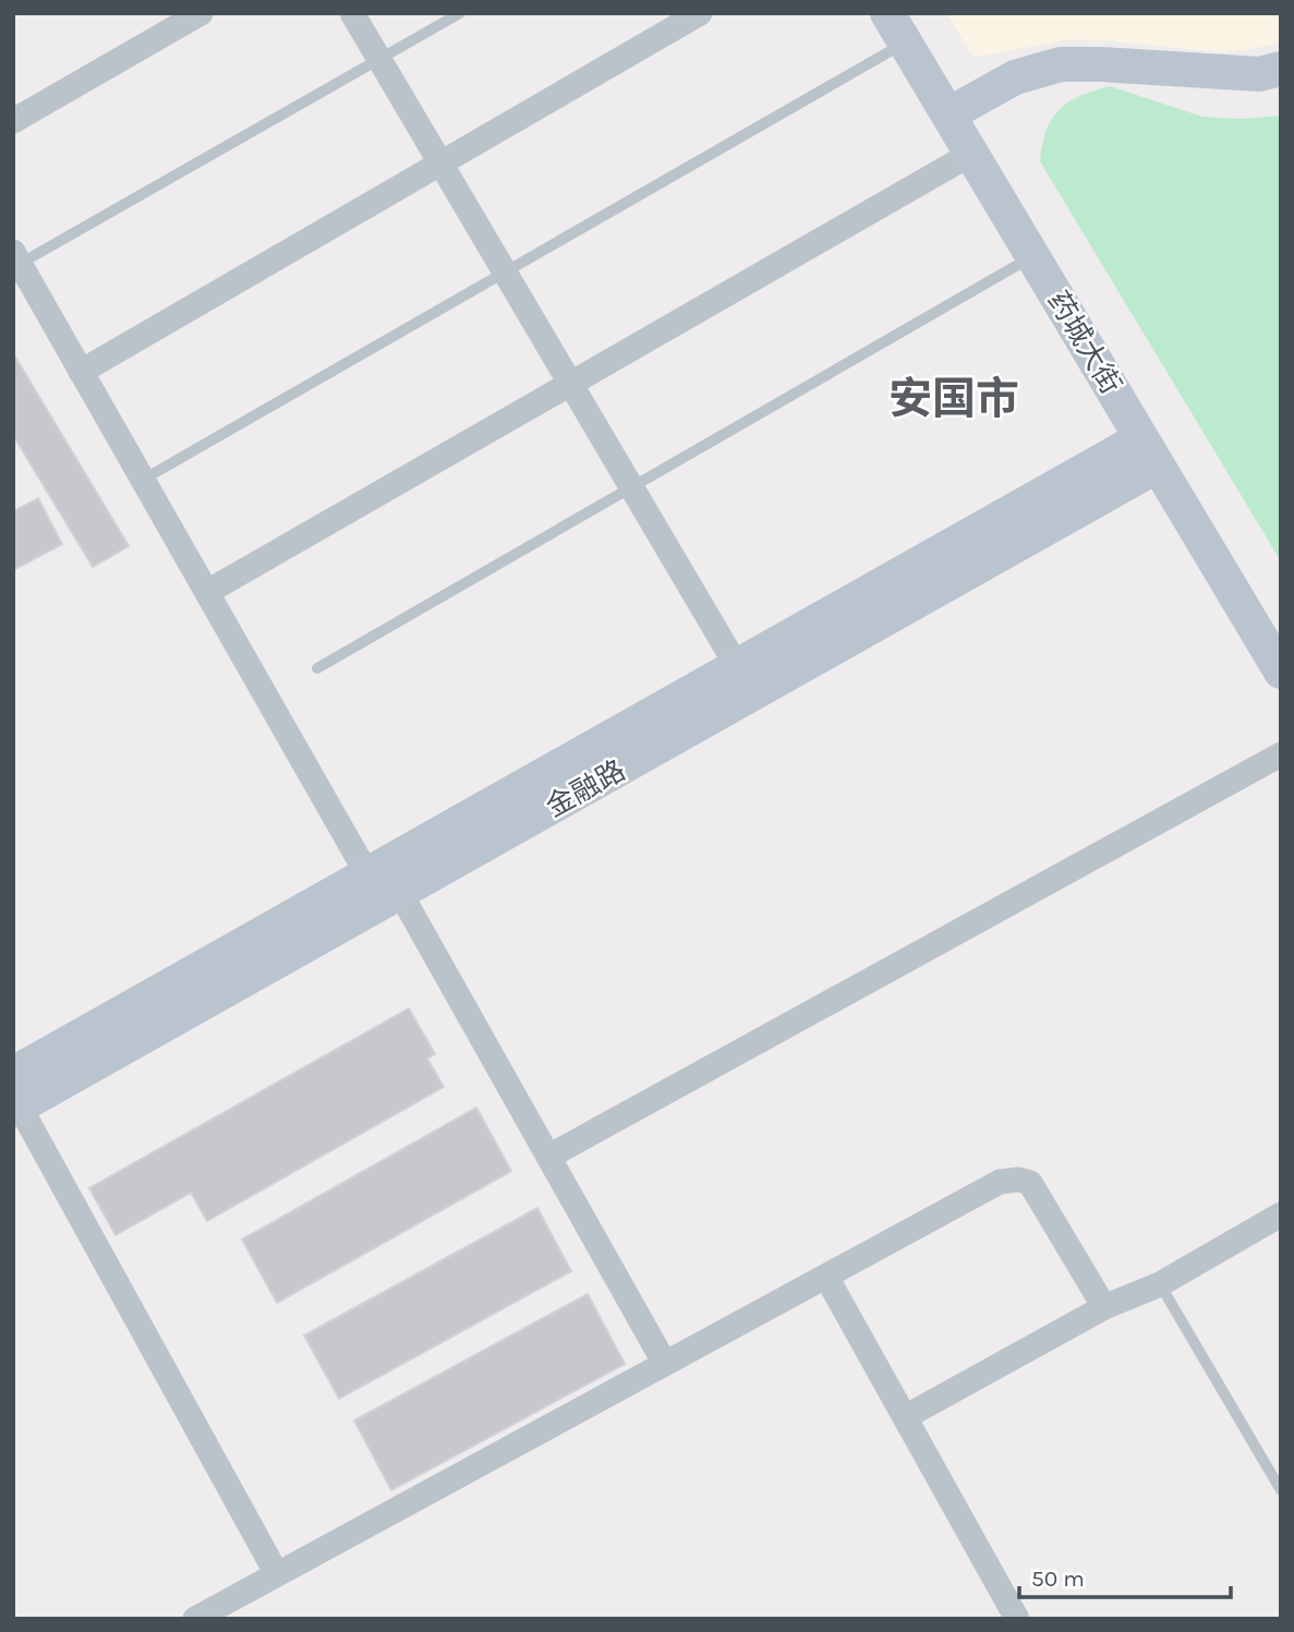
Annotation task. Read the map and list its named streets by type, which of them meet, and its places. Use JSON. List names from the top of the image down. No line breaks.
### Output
{"streets":{"main road":["药城大街","金融路"]},"crossings":[["药城大街","金融路"]],"districts":["安国市"],"scale_bar":"50 m"}
